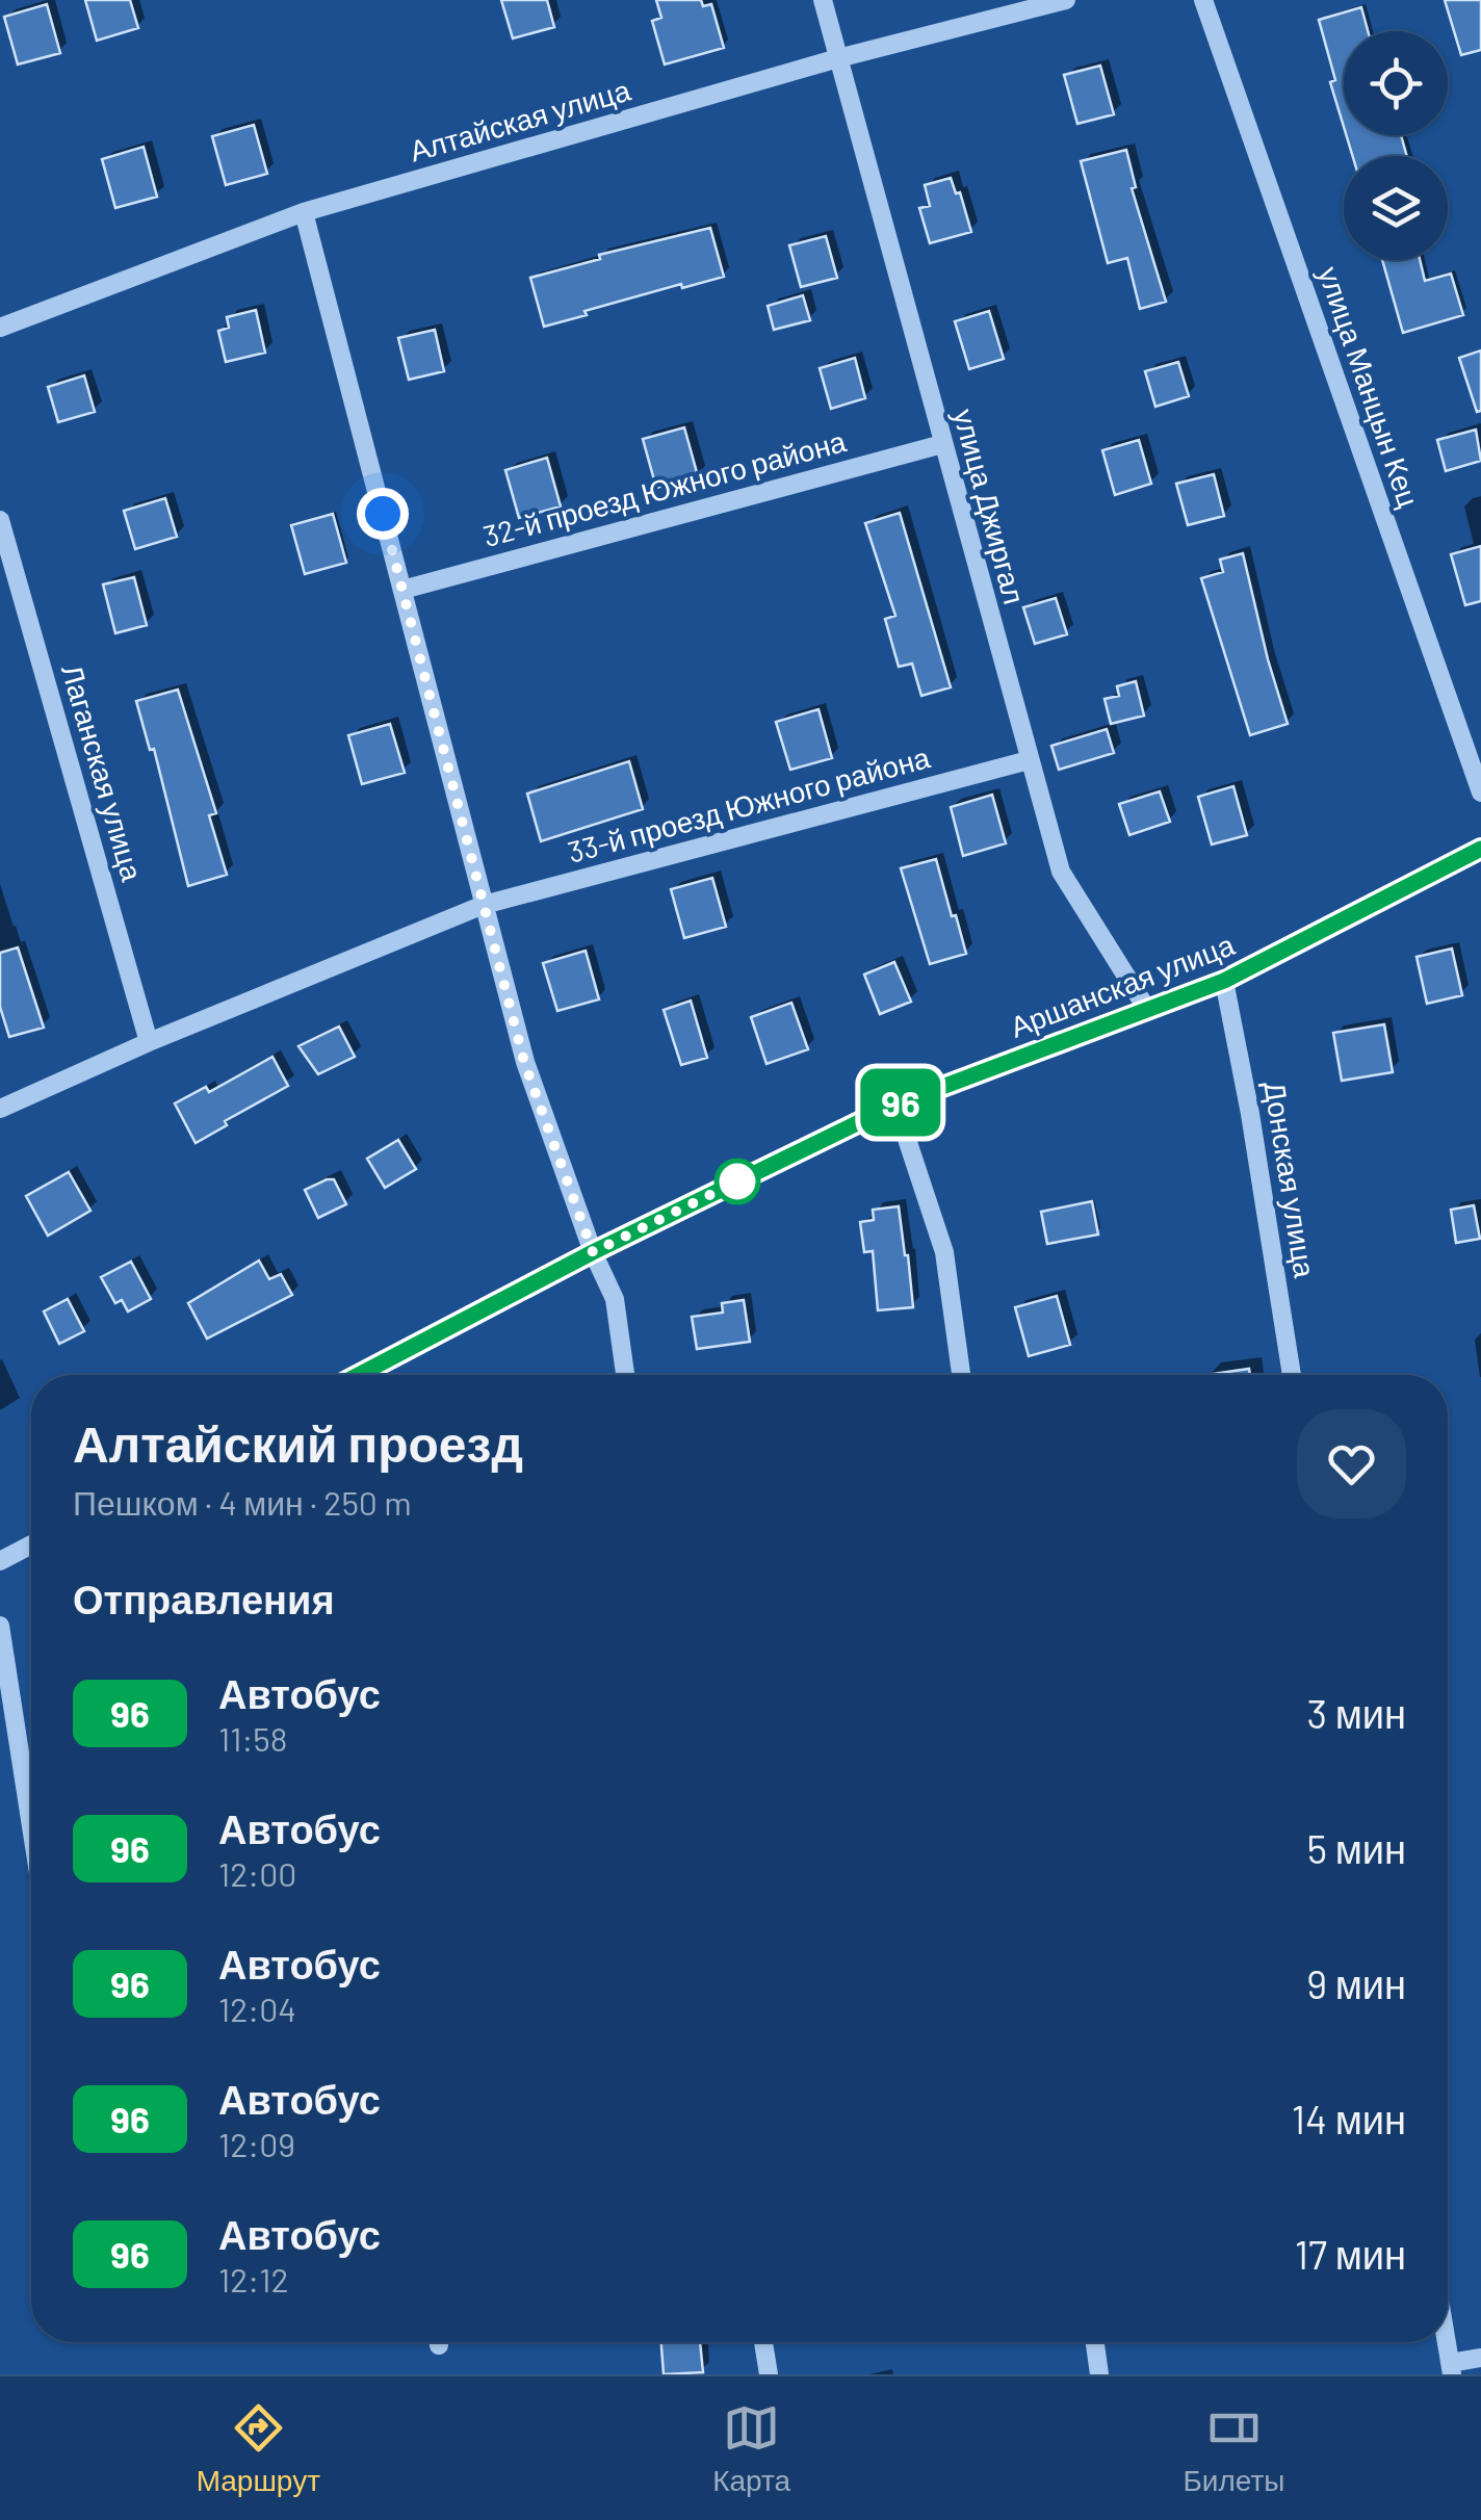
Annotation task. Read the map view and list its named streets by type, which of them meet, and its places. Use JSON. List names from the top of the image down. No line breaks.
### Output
{"streets":{"street":["Алтайская улица","улица Манцын Кец","32-й проезд Южного района","улица Джиргал","Лаганская улица","33-й проезд Южного района","Аршанская улица","Донская улица"]},"crossings":[["Алтайская улица","улица Джиргал"],["32-й проезд Южного района","улица Джиргал"],["улица Джиргал","33-й проезд Южного района"],["улица Джиргал","Аршанская улица"],["Аршанская улица","Донская улица"]],"lines":["bus line 96"],"page":{"on_map":"96","heading":[["Алтайский проезд","Пешком · 4 мин · 250 m"],"Отправления"],"list":[{"mark":"96","name":"Автобус","note":"11:58","value":"3 мин"},{"mark":"96","name":"Автобус","note":"12:00","value":"5 мин"},{"mark":"96","name":"Автобус","note":"12:04","value":"9 мин"},{"mark":"96","name":"Автобус","note":"12:09","value":"14 мин"},{"mark":"96","name":"Автобус","note":"12:12","value":"17 мин"}],"tabs":["Маршрут","Карта","Билеты"]}}
